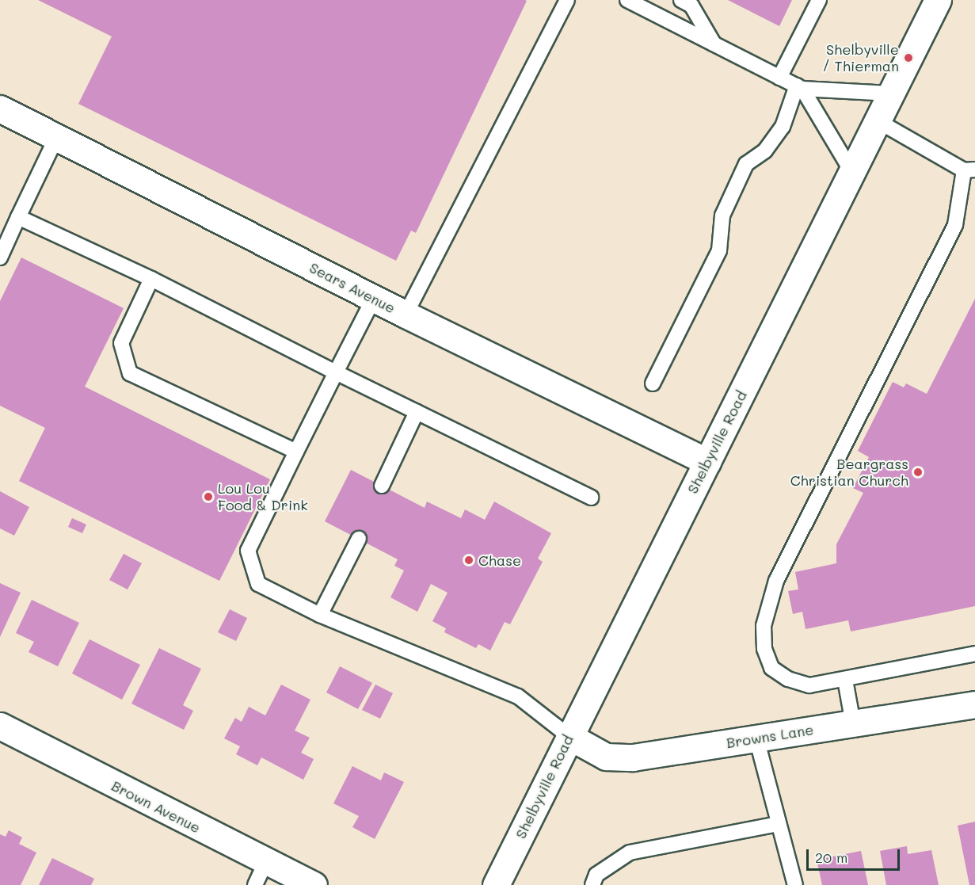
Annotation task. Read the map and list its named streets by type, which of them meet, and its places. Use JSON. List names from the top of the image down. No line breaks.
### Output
{"streets":{"street":["Sears Avenue","Shelbyville Road","Browns Lane","Brown Avenue"]},"crossings":[["Sears Avenue","Shelbyville Road"],["Shelbyville Road","Browns Lane"]],"places":["Shelbyville / Thierman","Beargrass Christian Church","Lou Lou Food & Drink","Chase"],"scale_bar":"20 m"}
